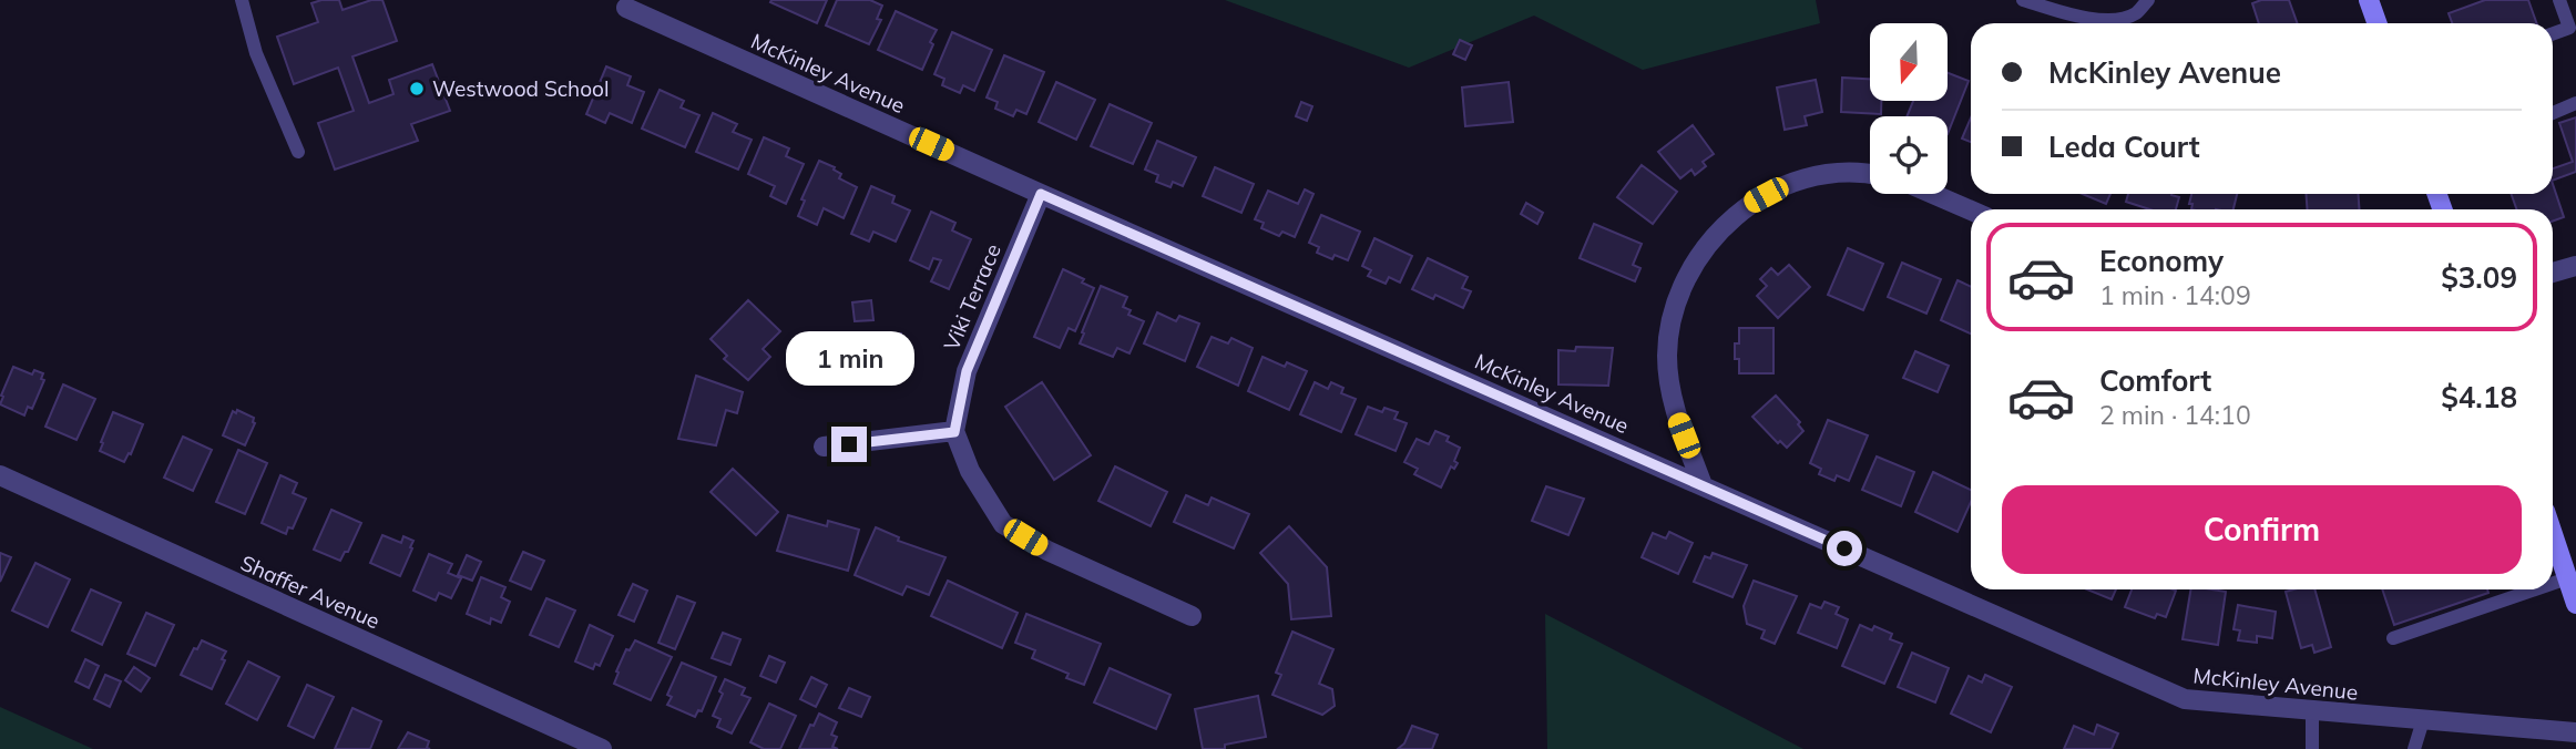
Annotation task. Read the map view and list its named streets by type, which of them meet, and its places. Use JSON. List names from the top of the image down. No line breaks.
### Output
{"streets":{"street":["McKinley Avenue","Viki Terrace","Shaffer Avenue"]},"crossings":[["McKinley Avenue","Viki Terrace"]],"places":["Westwood School"],"north":"bottom","page":{"banner":["McKinley Avenue","Leda Court"],"list":[{"name":"Economy","note":"1 min · 14:09","value":"$3.09"},{"name":"Comfort","note":"2 min · 14:10","value":"$4.18"}],"bubble":"1 min","buttons":"Confirm"}}
